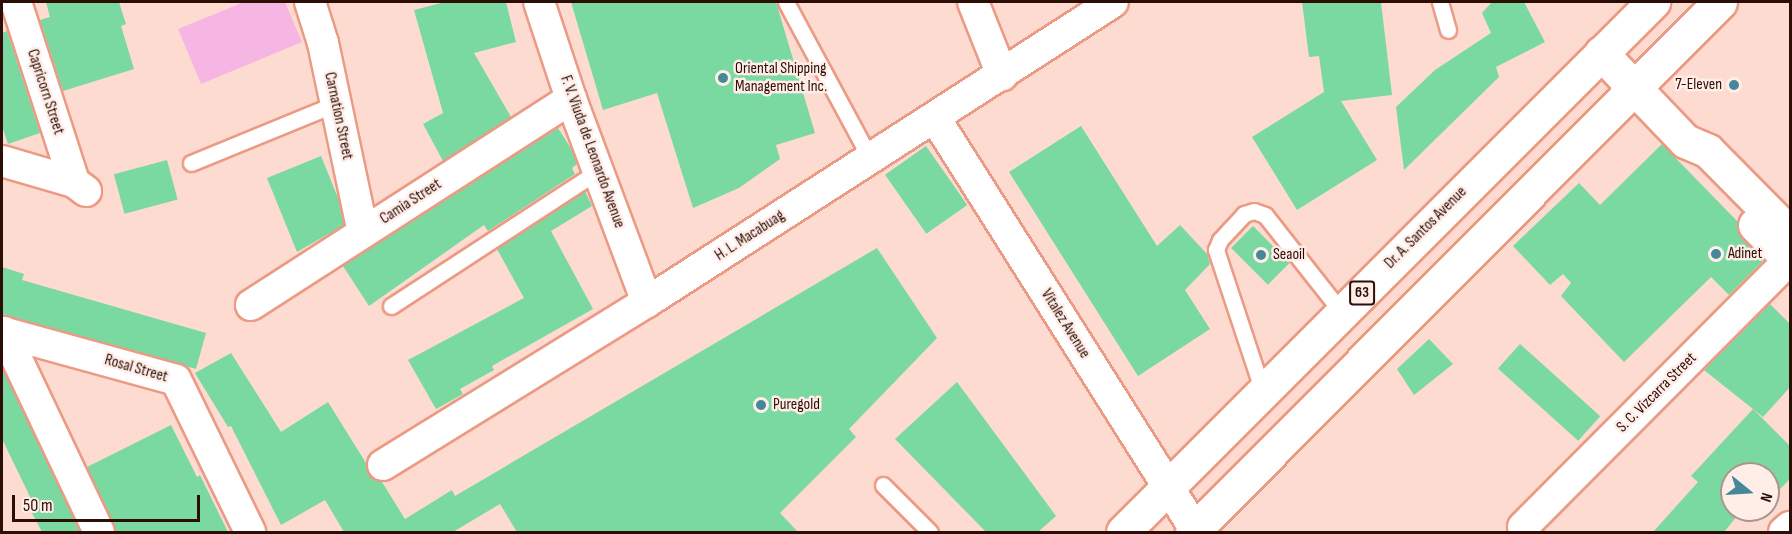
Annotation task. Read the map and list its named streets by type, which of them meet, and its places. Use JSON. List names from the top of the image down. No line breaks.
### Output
{"streets":{"main road":["Dr. A. Santos Avenue","63"],"street":["Capricorn Street","Carnation Street","F. V. Viuda de Leonardo Avenue","Camia Street","H. L. Macabuag","Vitalez Avenue","Rosal Street","S. C. Vizcarra Street"]},"crossings":[["Carnation Street","Camia Street"],["F. V. Viuda de Leonardo Avenue","Camia Street"],["F. V. Viuda de Leonardo Avenue","H. L. Macabuag"],["Dr. A. Santos Avenue","Vitalez Avenue"],["H. L. Macabuag","Vitalez Avenue"]],"places":["Oriental Shipping Management Inc.","7-Eleven","Adinet","Seaoil","Puregold"],"scale_bar":"50 m","north":"right"}
